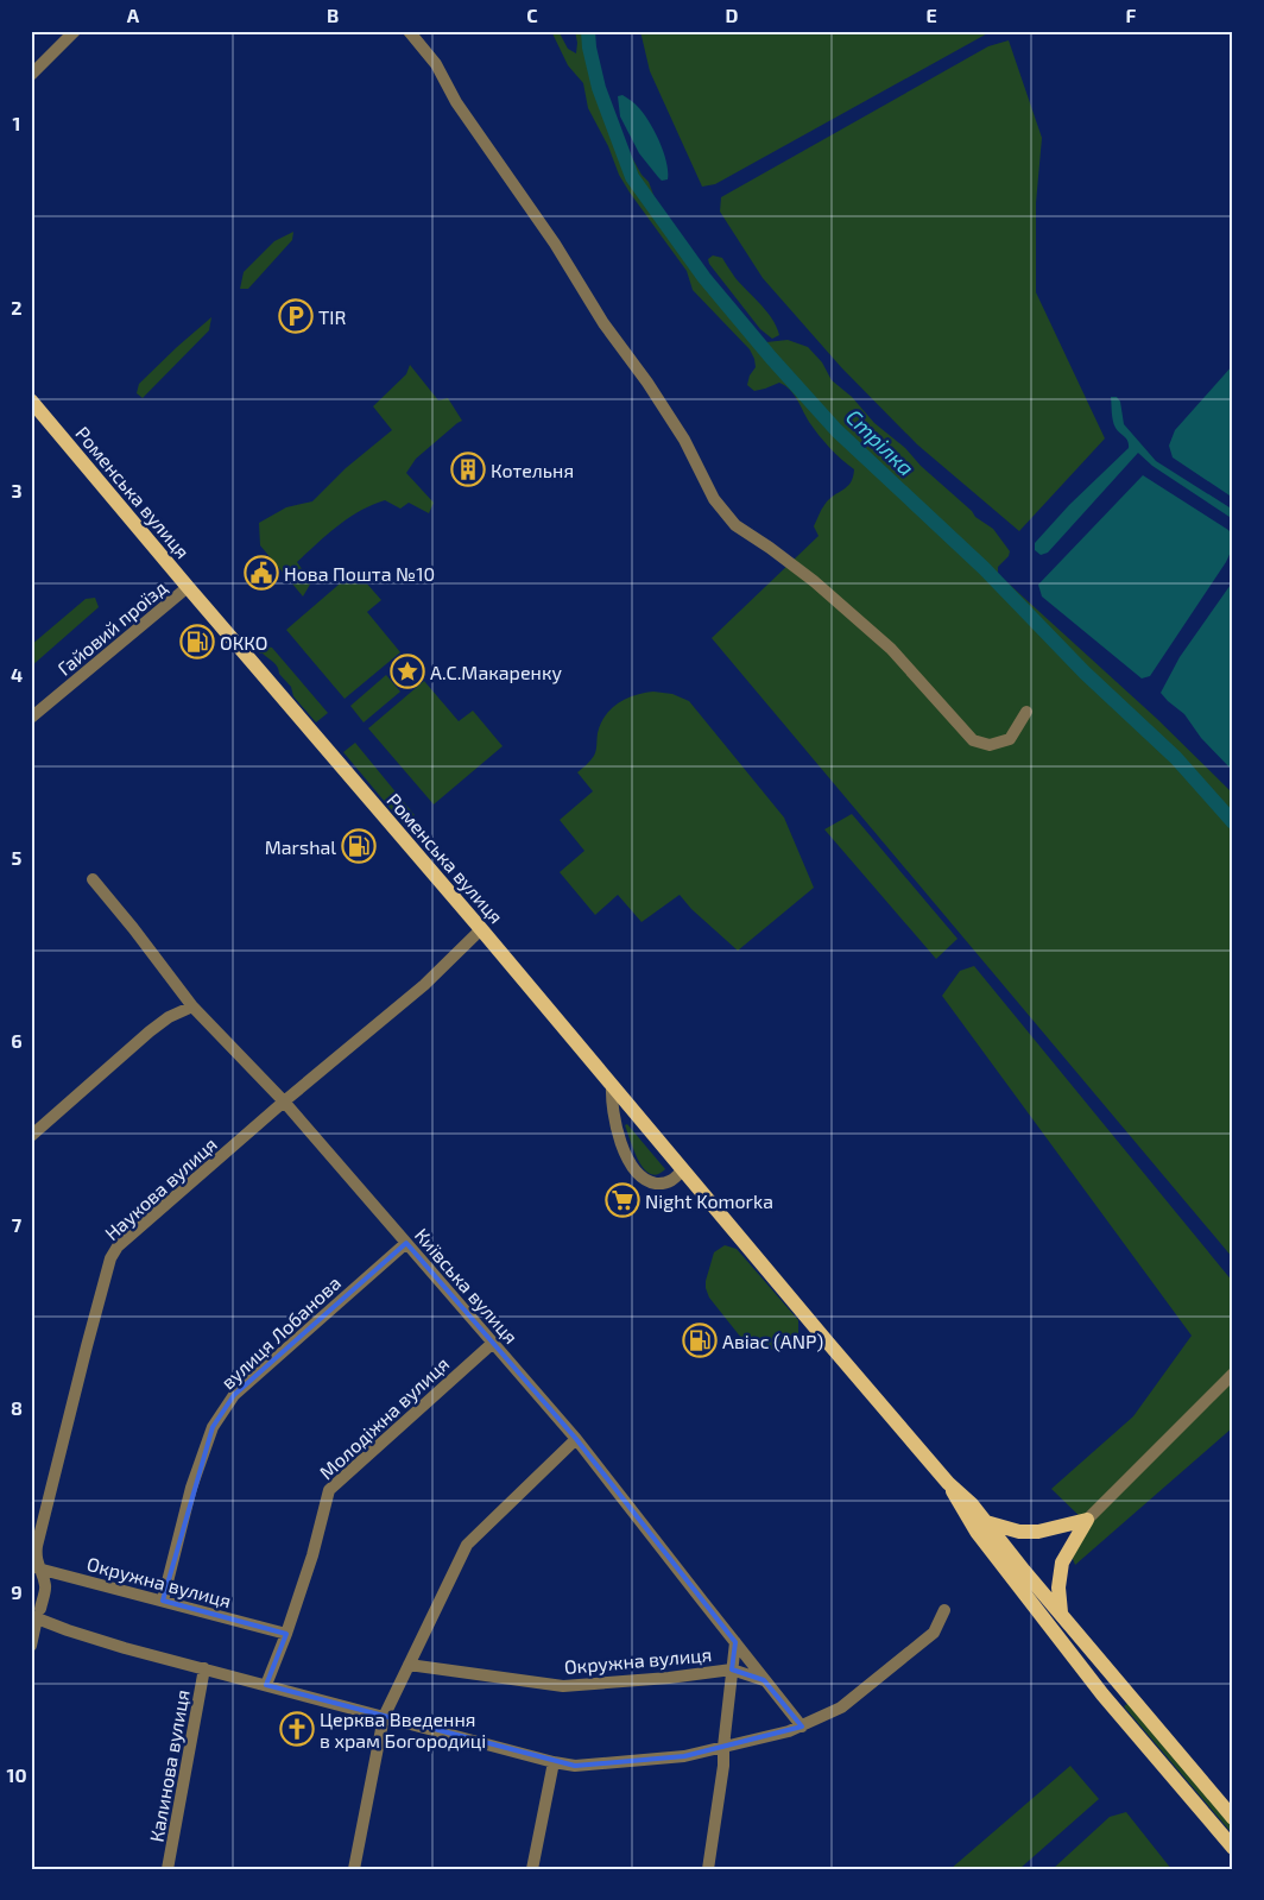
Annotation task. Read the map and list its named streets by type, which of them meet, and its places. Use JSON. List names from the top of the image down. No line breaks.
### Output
{"streets":{"main road":["Роменська вулиця"],"street":["Гайовий проїзд","Наукова вулиця","Київська вулиця","вулиця Лобанова","Молодіжна вулиця","Окружна вулиця","Калинова вулиця"]},"crossings":[["Роменська вулиця","Гайовий проїзд"],["Роменська вулиця","Наукова вулиця"],["Наукова вулиця","Київська вулиця"],["Наукова вулиця","Окружна вулиця"],["Київська вулиця","вулиця Лобанова"],["Київська вулиця","Молодіжна вулиця"],["Київська вулиця","Окружна вулиця"],["вулиця Лобанова","Окружна вулиця"],["Молодіжна вулиця","Окружна вулиця"]],"water":["Стрілка"],"places":{"parking":["TIR"],"building":["Котельня"],"public building":["Нова Пошта №10"],"fuel station":["ОККО","Marshal","Авіас (ANP)"],"place":["А.С.Макаренку"],"supermarket":["Night Komorka"],"church":["Церква Введення в храм Богородиці"]},"grid":{"columns":["A","B","C","D","E","F"],"rows":["1","2","3","4","5","6","7","8","9","10"]}}
